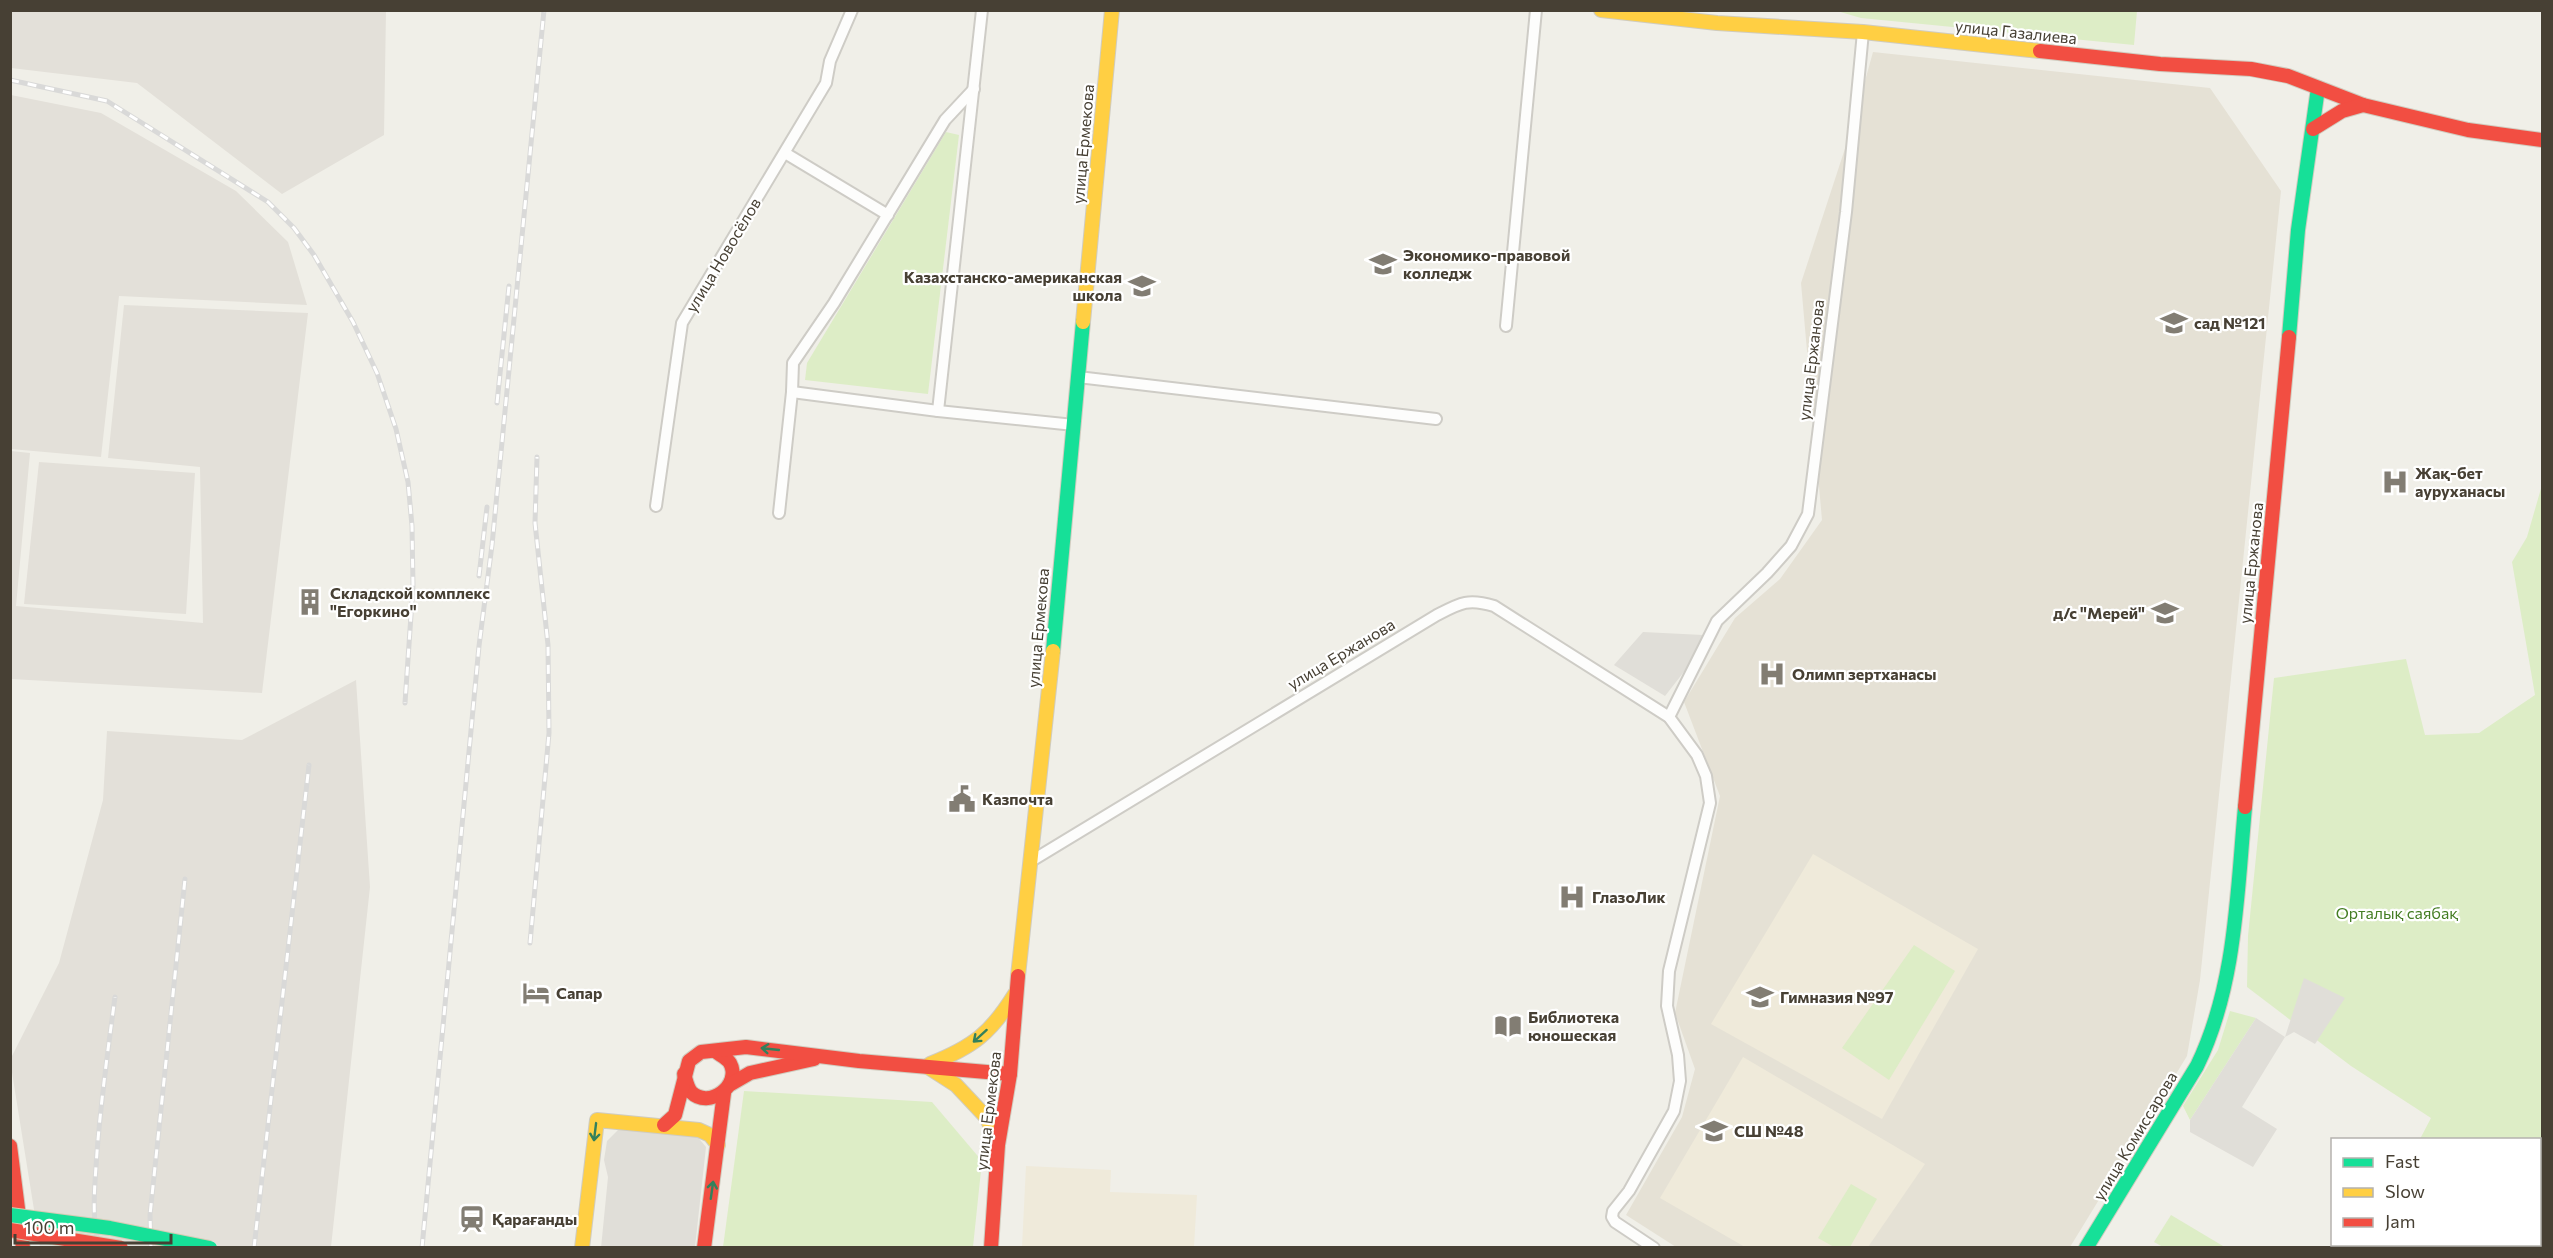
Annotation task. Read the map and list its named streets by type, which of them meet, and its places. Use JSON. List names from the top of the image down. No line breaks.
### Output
{"streets":{"main road":["улица Газалиева","улица Ермекова","улица Ержанова","улица Комиссарова"],"street":["улица Новосёлов"]},"crossings":[["улица Газалиева","улица Ержанова"],["улица Ермекова","улица Ержанова"],["улица Ержанова","улица Комиссарова"]],"parks":["Орталық саябақ"],"places":{"school or university":["Экономико-правовой колледж","Казахстанско-американская школа","сад №121","д/с \"Мерей\"","Гимназия №97","СШ №48"],"hospital":["Жақ-бет ауруханасы","Олимп зертханасы","ГлазоЛик"],"building":["Складской комплекс \"Егоркино\""],"public building":["Казпочта"],"hotel":["Сапар"],"library":["Библиотека юношеская"],"station":["Қарағанды"]},"legend":["Fast","Slow","Jam"],"scale_bar":"100 m"}
